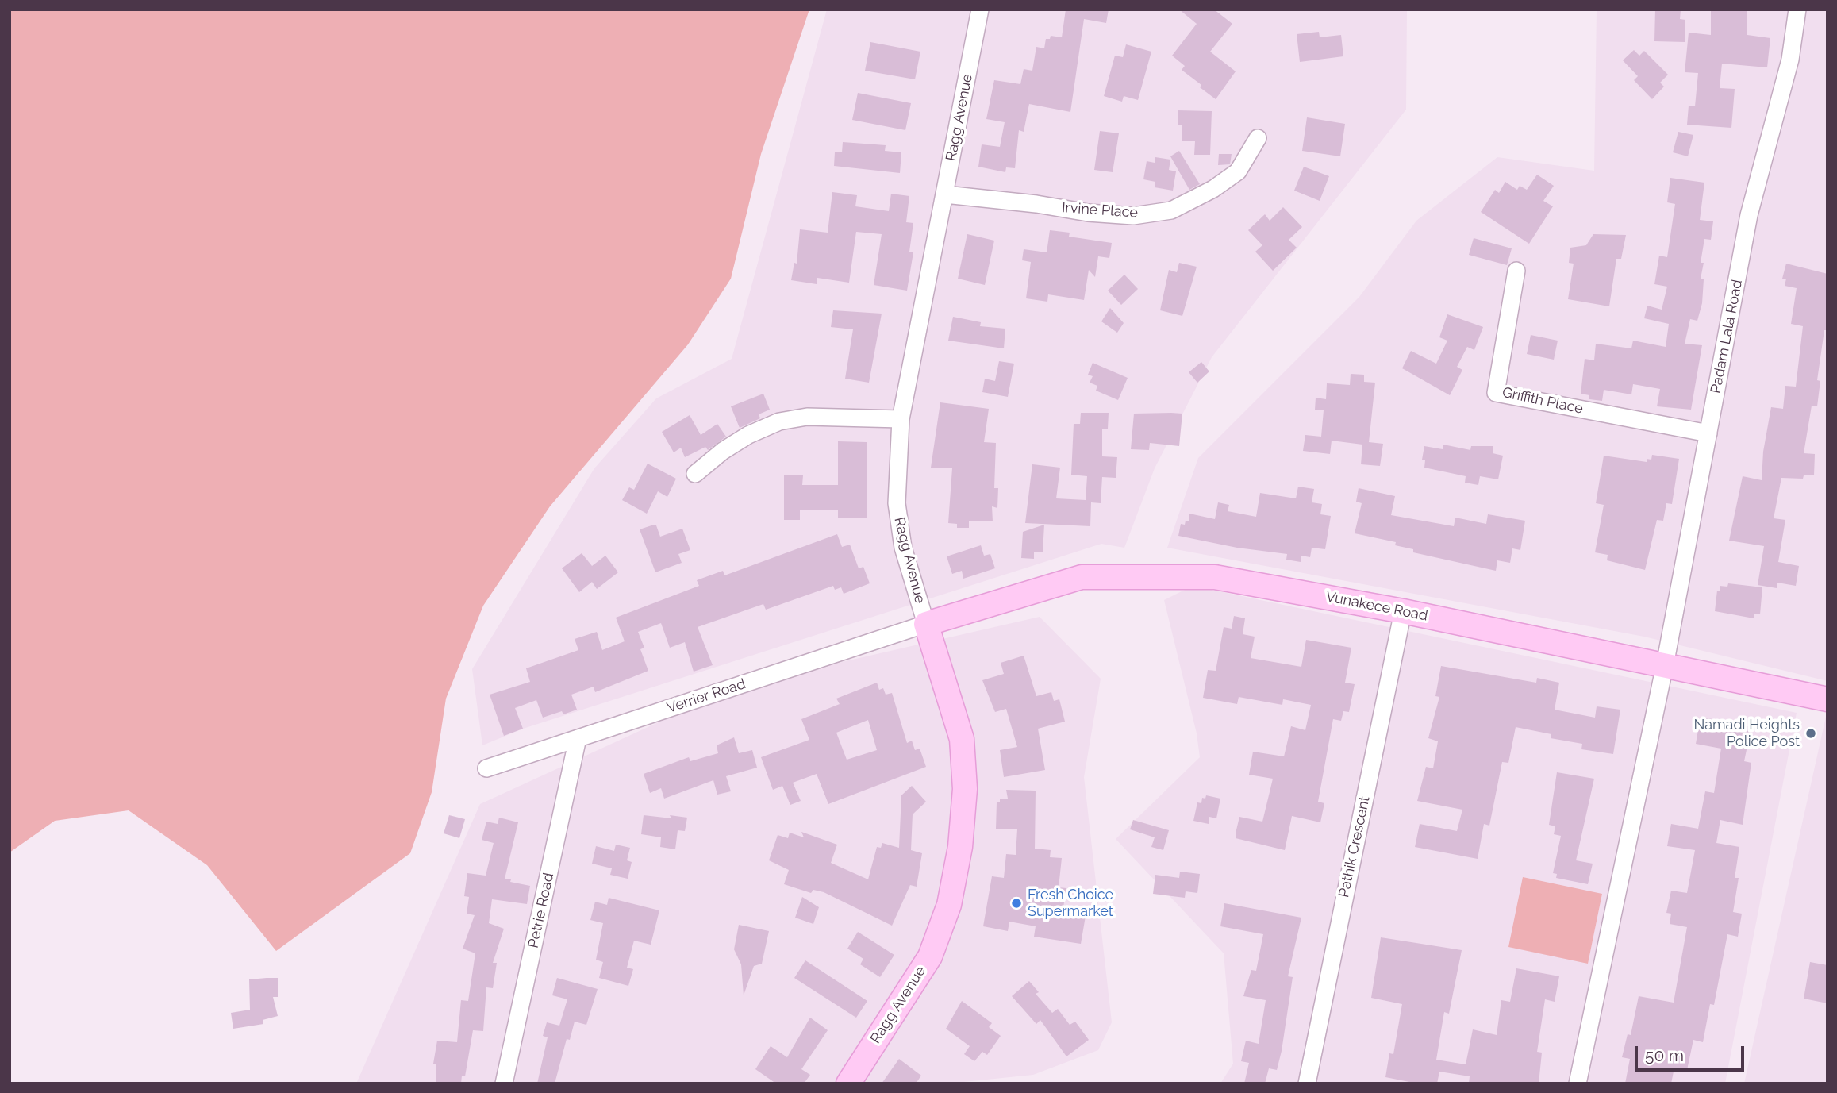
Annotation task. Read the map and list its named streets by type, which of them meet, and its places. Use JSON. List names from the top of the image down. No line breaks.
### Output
{"streets":{"main road":["Ragg Avenue","Vunakece Road"],"street":["Irvine Place","Padam Lala Road","Griffith Place","Verrier Road","Pathik Crescent","Petrie Road"]},"crossings":[["Ragg Avenue","Irvine Place"],["Ragg Avenue","Vunakece Road"],["Ragg Avenue","Verrier Road"],["Padam Lala Road","Griffith Place"],["Padam Lala Road","Vunakece Road"],["Vunakece Road","Verrier Road"],["Vunakece Road","Pathik Crescent"],["Verrier Road","Petrie Road"]],"places":["Namadi Heights Police Post","Fresh Choice Supermarket"],"scale_bar":"50 m"}
